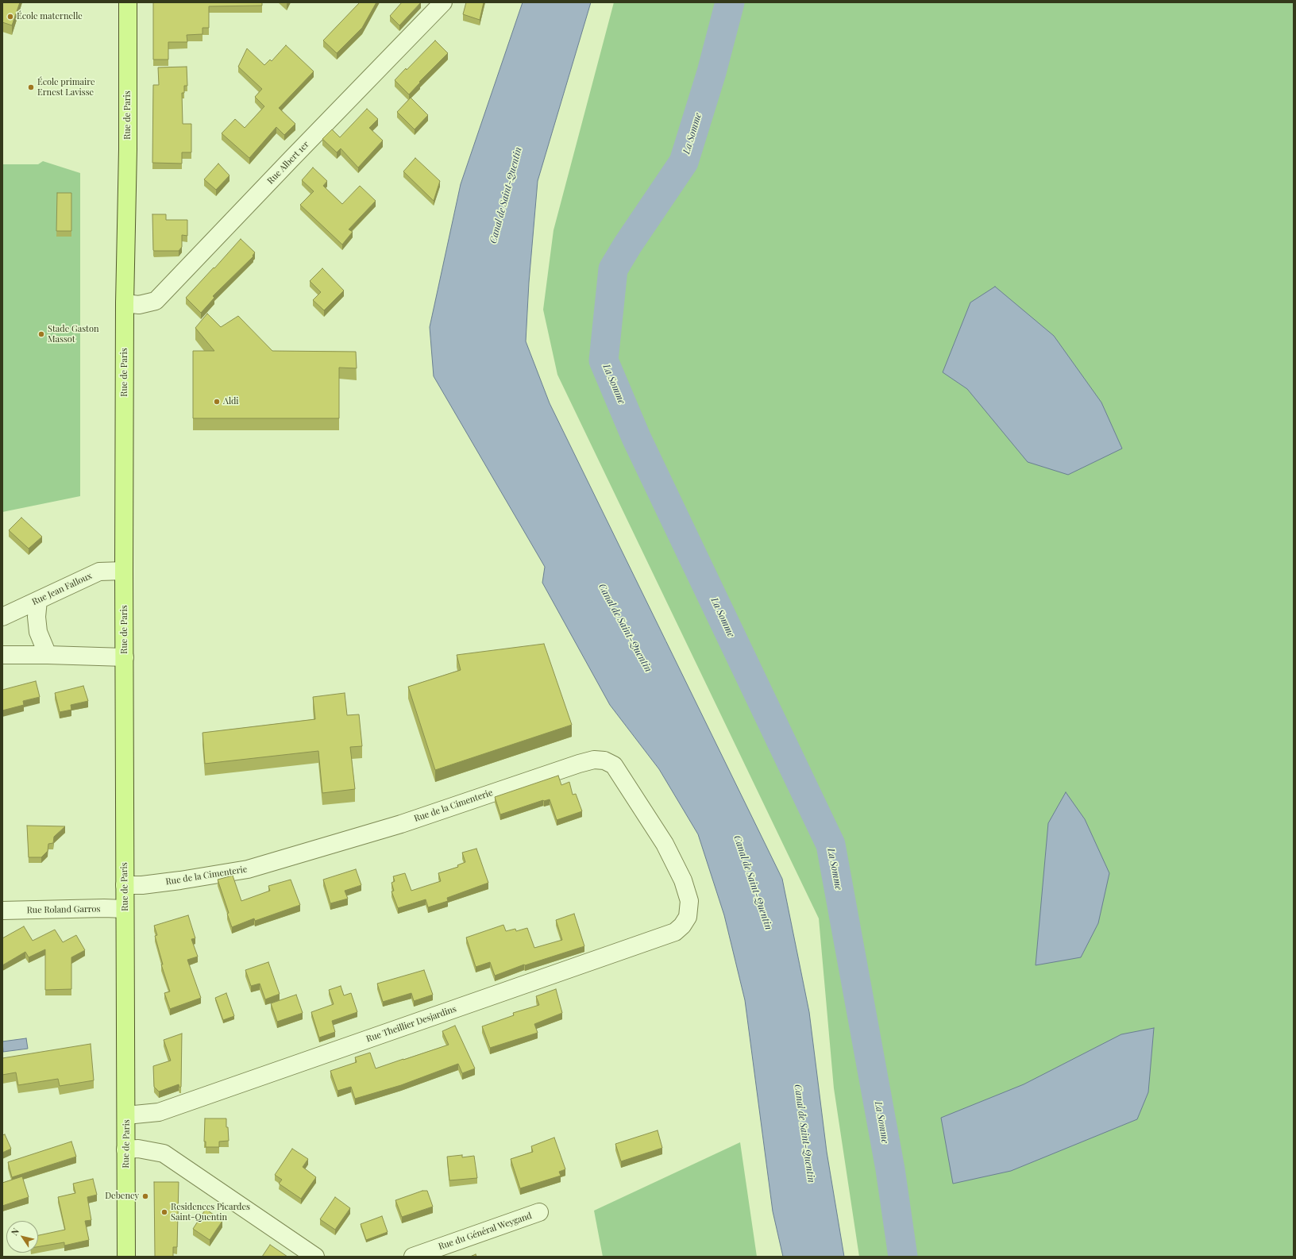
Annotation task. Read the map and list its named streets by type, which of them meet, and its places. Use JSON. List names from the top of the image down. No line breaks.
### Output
{"streets":{"main road":["Rue de Paris"],"street":["Rue Albert 1er","Rue Jean Falloux","Rue de la Cimenterie","Rue Roland Garros","Rue Theillier Desjardins","Rue du Général Weygand"]},"crossings":[["Rue de Paris","Rue Albert 1er"],["Rue de Paris","Rue Jean Falloux"],["Rue de Paris","Rue de la Cimenterie"],["Rue de Paris","Rue Roland Garros"],["Rue de Paris","Rue Theillier Desjardins"],["Rue de la Cimenterie","Rue Theillier Desjardins"]],"water":["La Somme","Canal de Saint-Quentin"],"places":["École maternelle","École primaire Ernest Lavisse","Stade Gaston Massot","Aldi","Debeney","Residences Picardes Saint-Quentin"],"north":"top left"}
